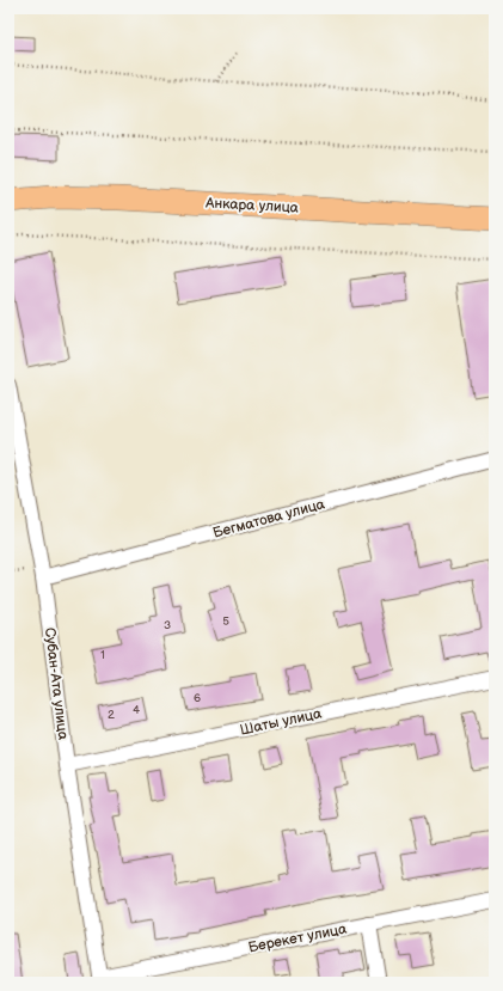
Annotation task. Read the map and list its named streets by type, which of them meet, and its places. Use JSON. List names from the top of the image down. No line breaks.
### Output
{"streets":{"main road":["Анкара улица"],"street":["Бегматова улица","Субан-Ата улица","Шаты улица","Берекет улица"]},"crossings":[["Бегматова улица","Субан-Ата улица"],["Субан-Ата улица","Шаты улица"],["Субан-Ата улица","Берекет улица"]],"house_numbers":["5","3","1","6","4","2"]}
